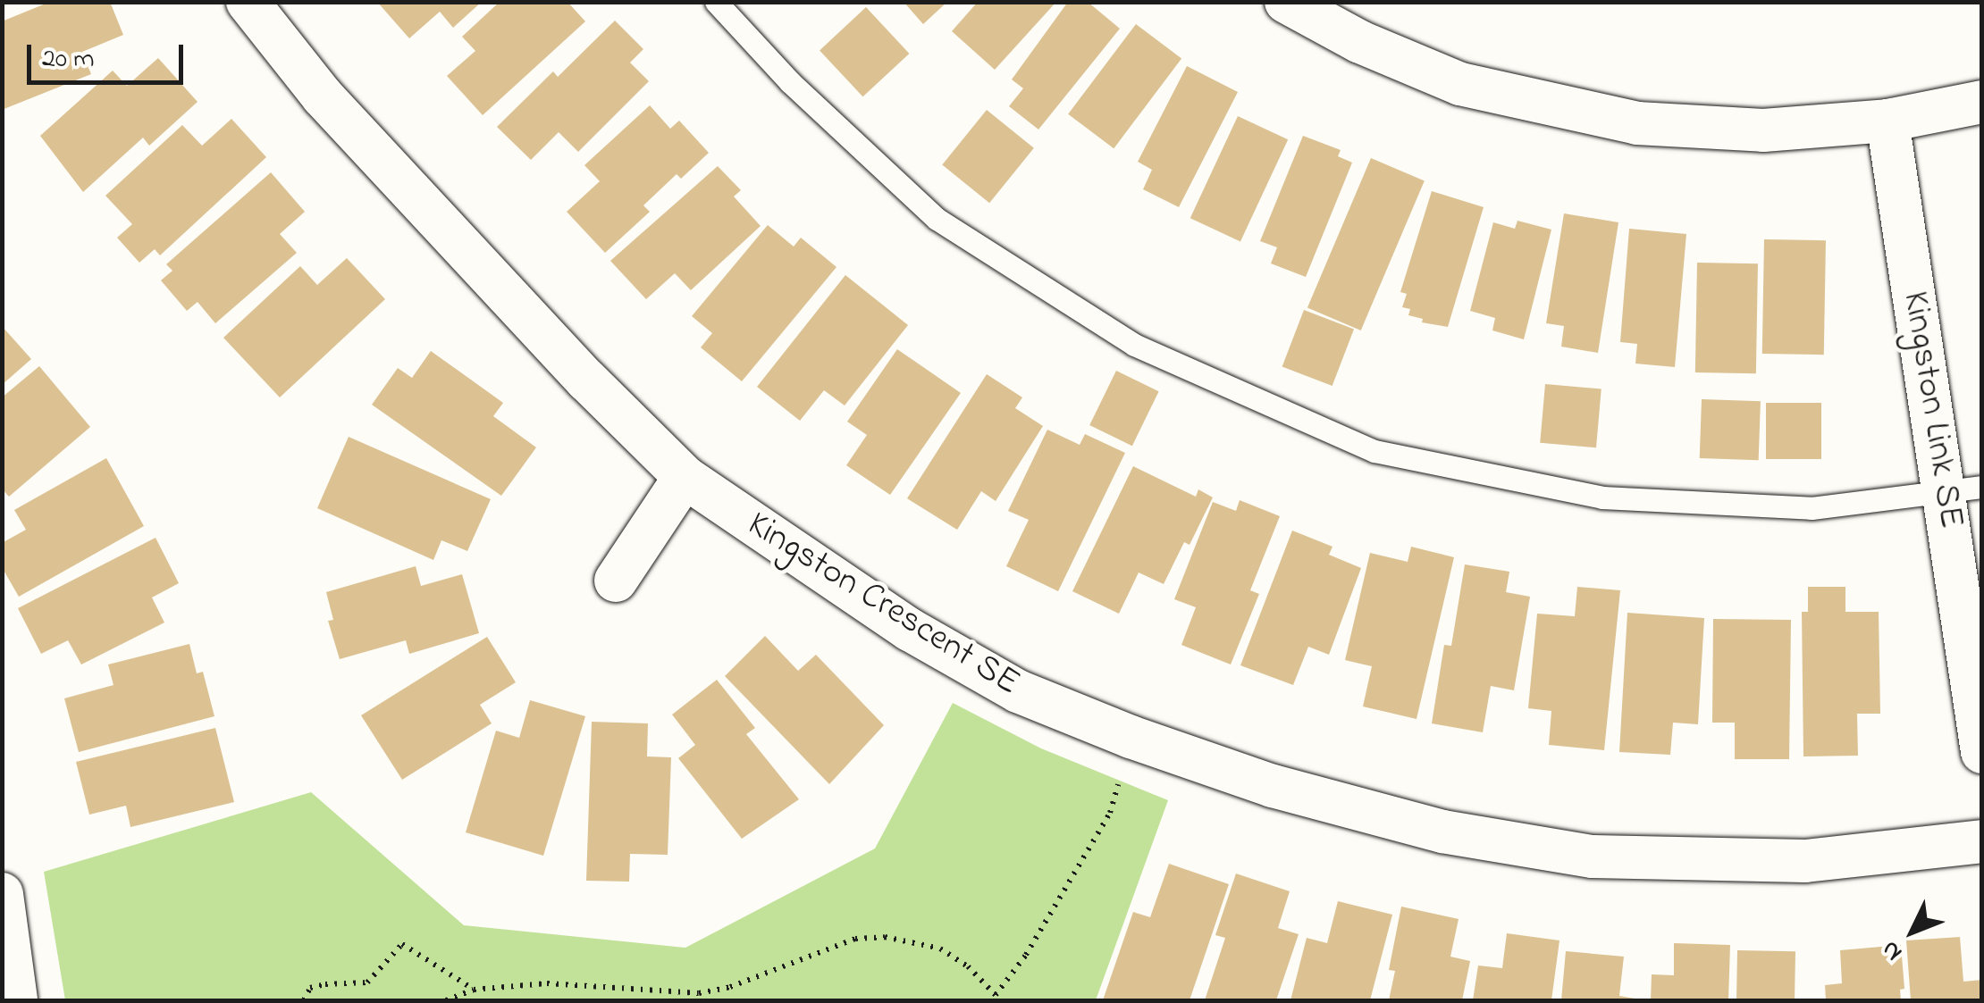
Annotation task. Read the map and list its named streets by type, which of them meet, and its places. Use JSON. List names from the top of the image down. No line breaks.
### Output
{"streets":{"street":["Kingston Link SE","Kingston Crescent SE"]},"scale_bar":"20 m","north":"bottom left"}
